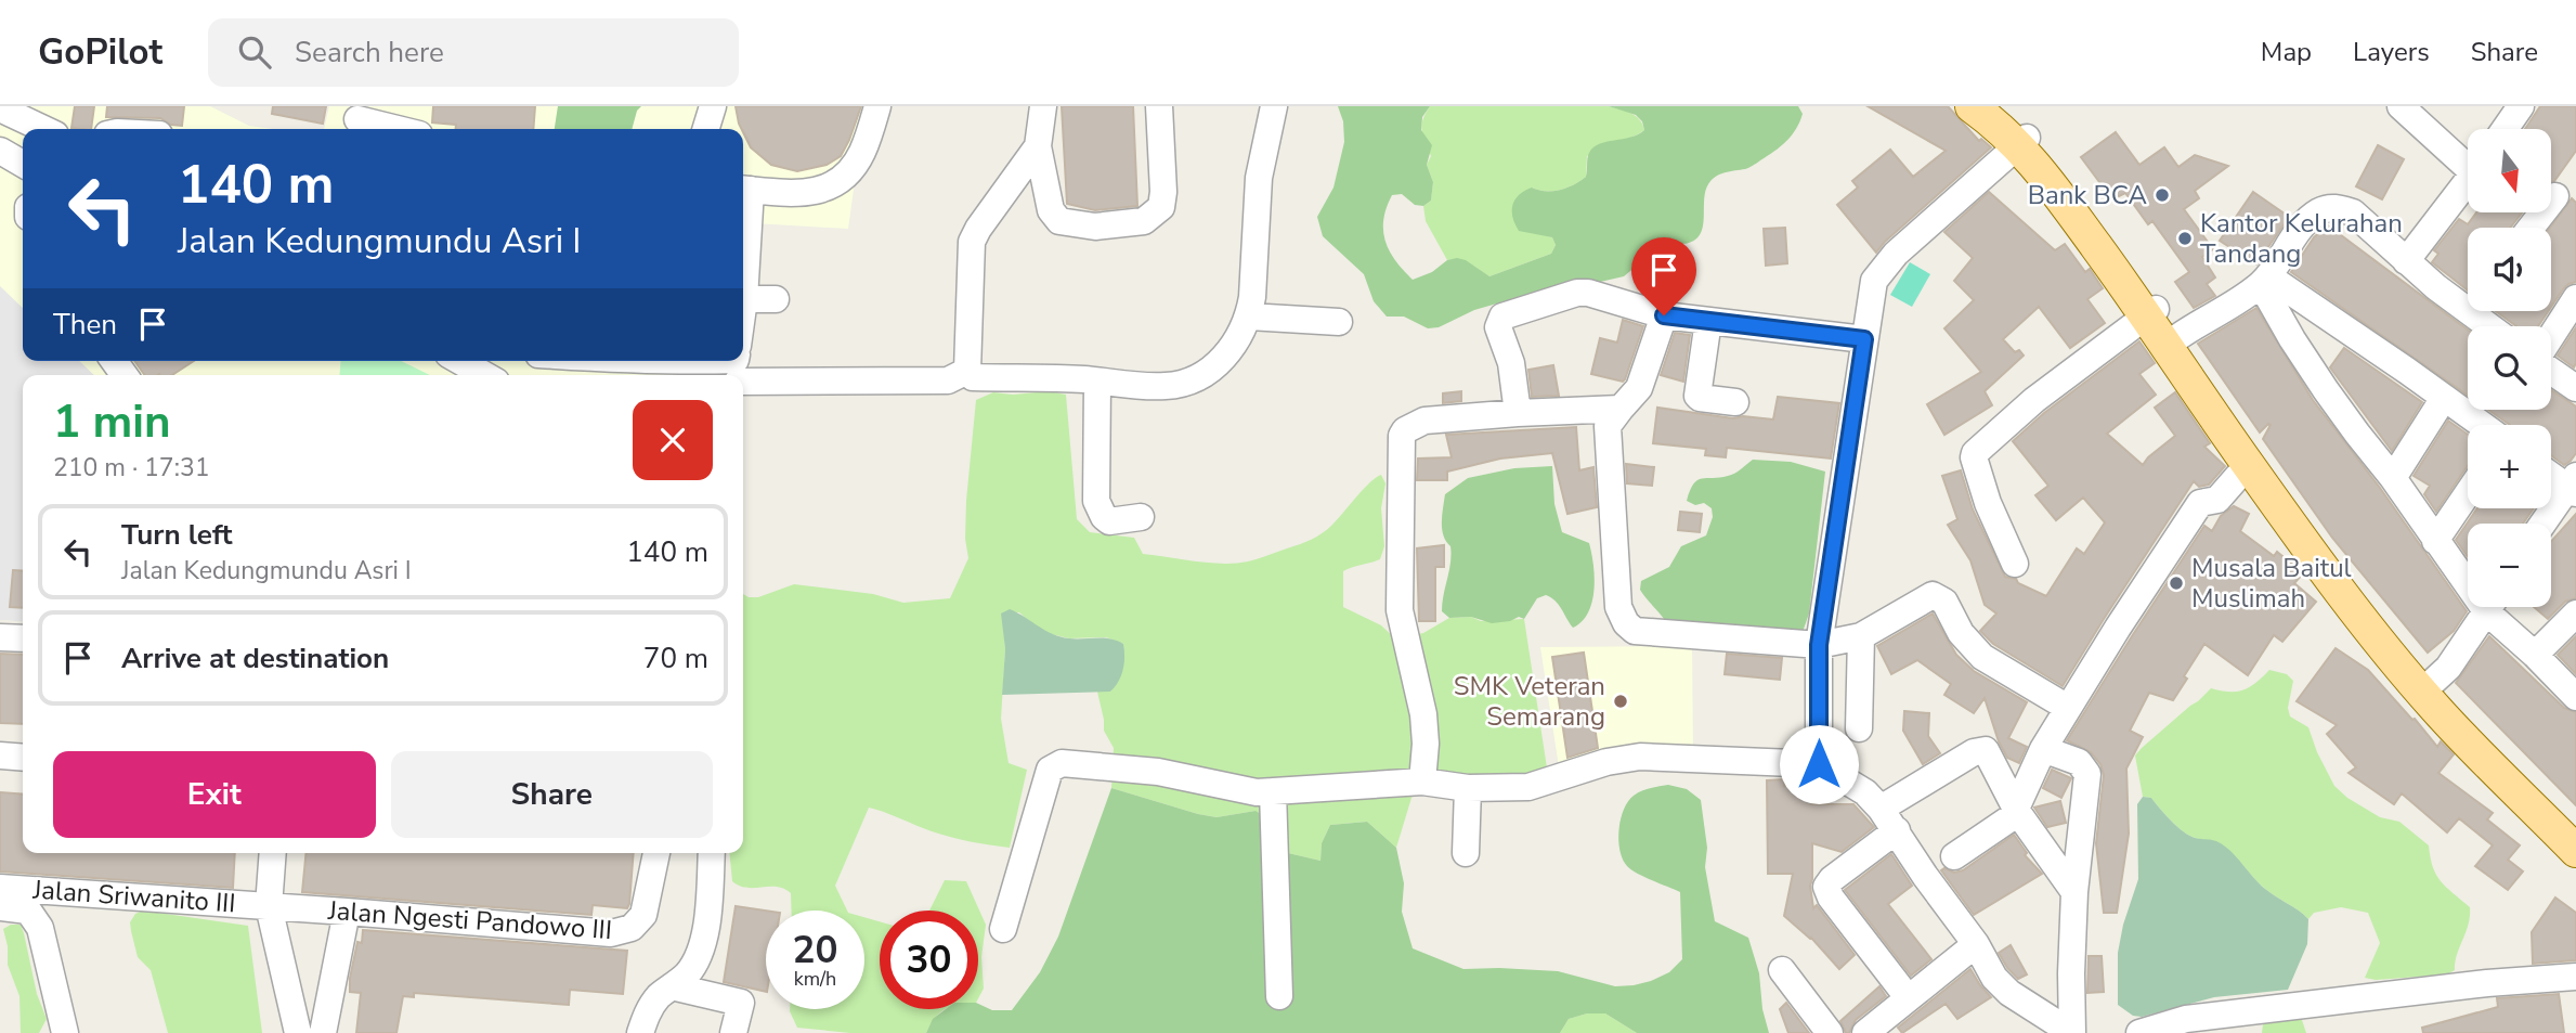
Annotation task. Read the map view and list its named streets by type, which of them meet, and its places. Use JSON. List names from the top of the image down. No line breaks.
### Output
{"streets":{"street":["Jalan Sriwanito III","Jalan Ngesti Pandowo III"]},"crossings":[["Jalan Sriwanito III","Jalan Ngesti Pandowo III"]],"places":["Bank BCA","Kantor Kelurahan Tandang","Musala Baitul Muslimah","SMK Veteran Semarang"],"north":"bottom","page":{"header":"GoPilot","search":"Search here","nav":["Map","Layers","Share"],"map_buttons":["+","−"],"turn":["140 m","Jalan Kedungmundu Asri I"],"then":"Then","heading":["1 min","210 m · 17:31"],"list":[{"name":"Turn left","note":"Jalan Kedungmundu Asri I","value":"140 m"},{"name":"Arrive at destination","value":"70 m"}],"buttons":["Exit","Share"],"speed":"20 km/h","limit":"30"}}
